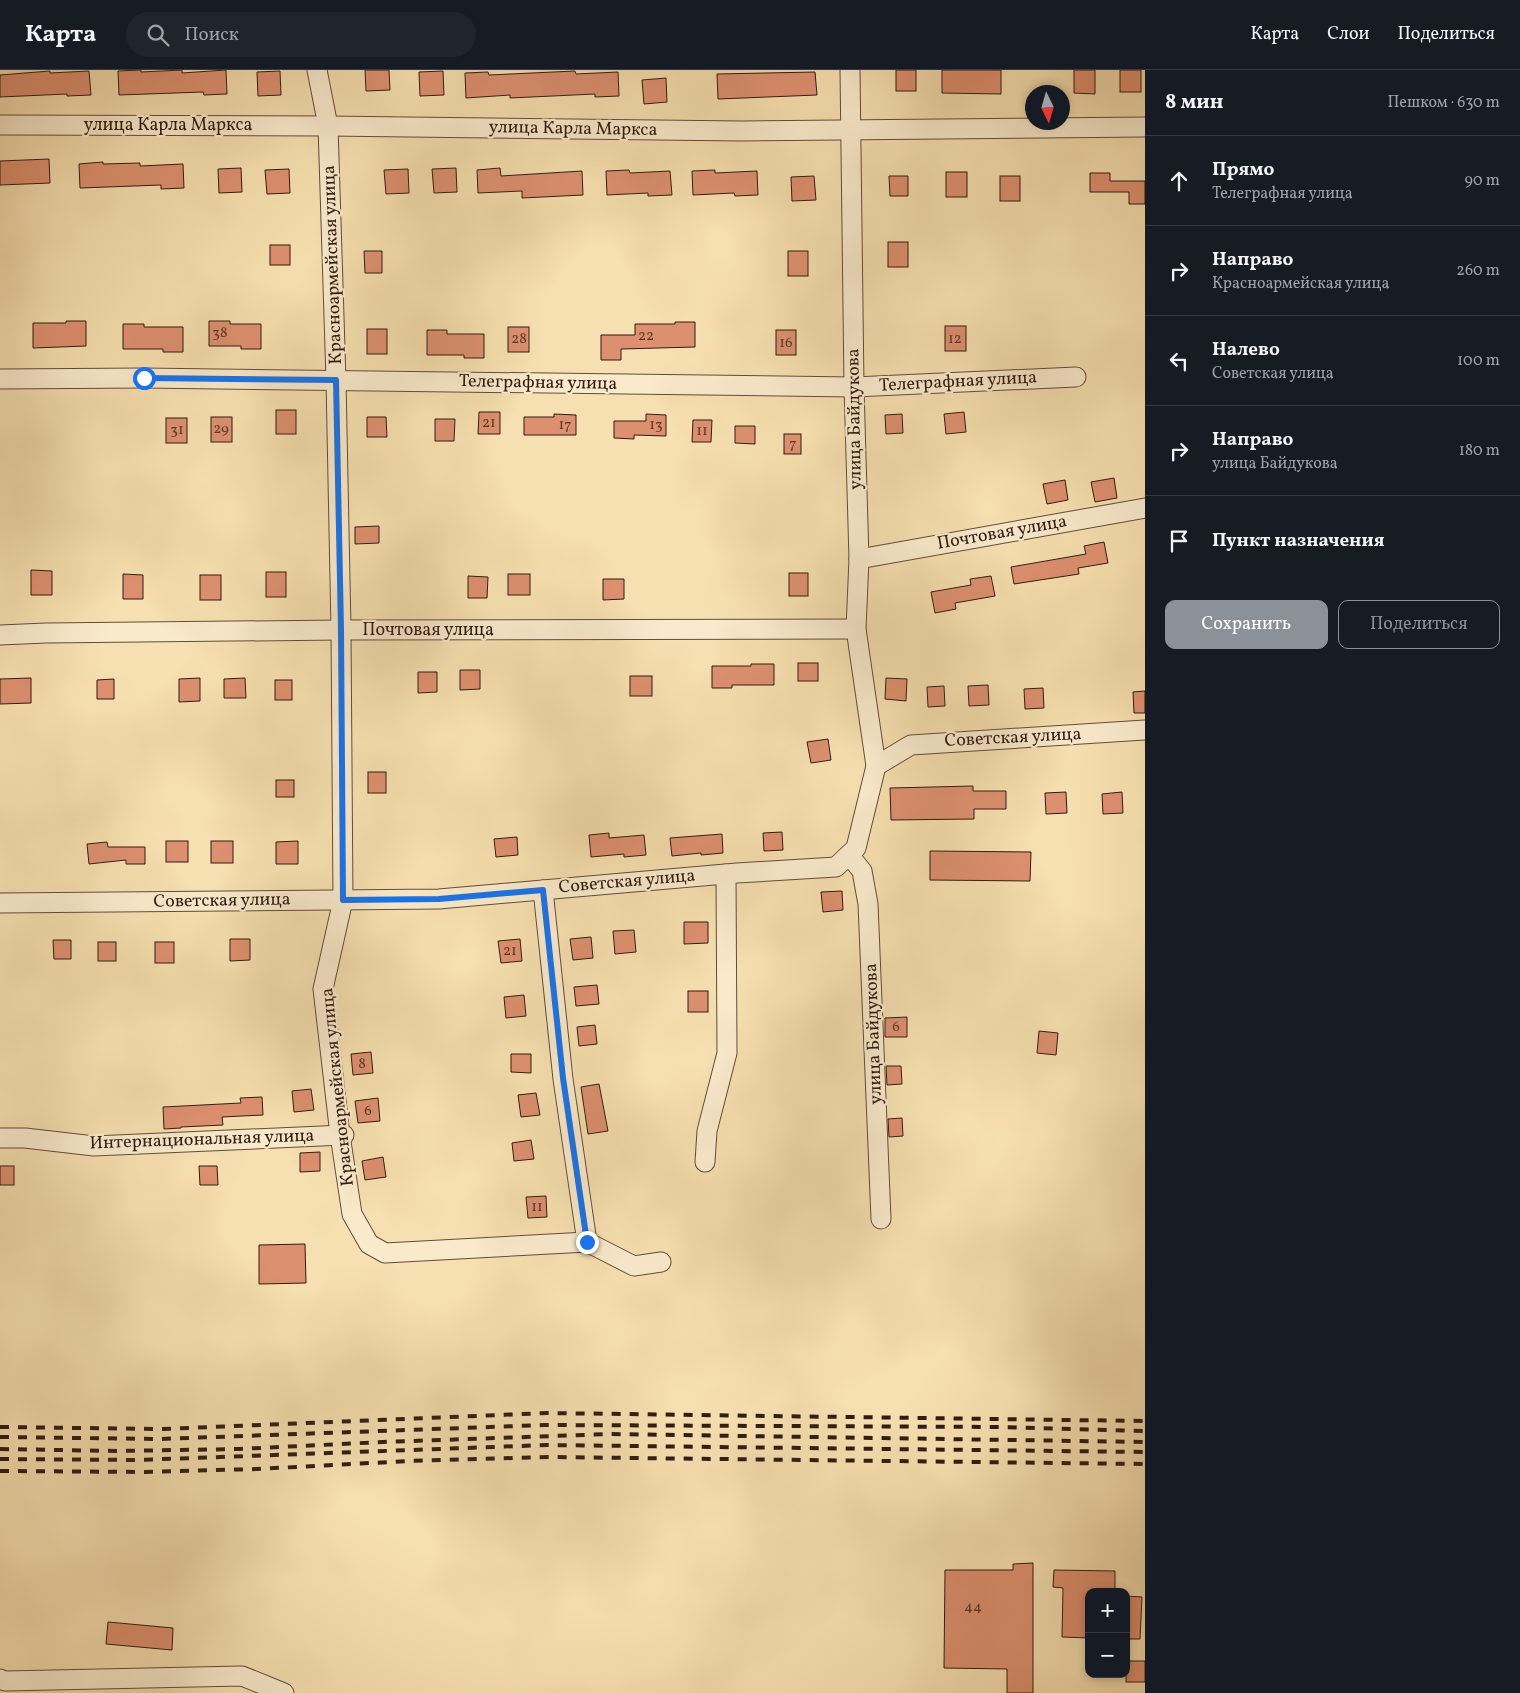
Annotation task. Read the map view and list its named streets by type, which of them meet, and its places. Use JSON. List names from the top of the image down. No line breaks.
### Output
{"streets":{"street":["улица Карла Маркса","Красноармейская улица","Телеграфная улица","улица Байдукова","Почтовая улица","Советская улица","Интернациональная улица"]},"crossings":[["улица Карла Маркса","Красноармейская улица"],["улица Карла Маркса","улица Байдукова"],["Красноармейская улица","Телеграфная улица"],["Красноармейская улица","Почтовая улица"],["Красноармейская улица","Советская улица"],["Красноармейская улица","Интернациональная улица"],["Телеграфная улица","улица Байдукова"],["улица Байдукова","Почтовая улица"],["улица Байдукова","Советская улица"]],"house_numbers":["38","22","28","12","16","21","17","13","29","31","11","7","21","6","8","6","11","44"],"north":"bottom","page":{"header":"Карта","search":"Поиск","nav":["Карта","Слои","Поделиться"],"heading":["8 мин","Пешком · 630 m"],"list":[["Прямо","Телеграфная улица","90 m"],["Направо","Красноармейская улица","260 m"],["Налево","Советская улица","100 m"],["Направо","улица Байдукова","180 m"],"Пункт назначения"],"buttons":["Сохранить","Поделиться"],"map_buttons":["+","−"]}}
